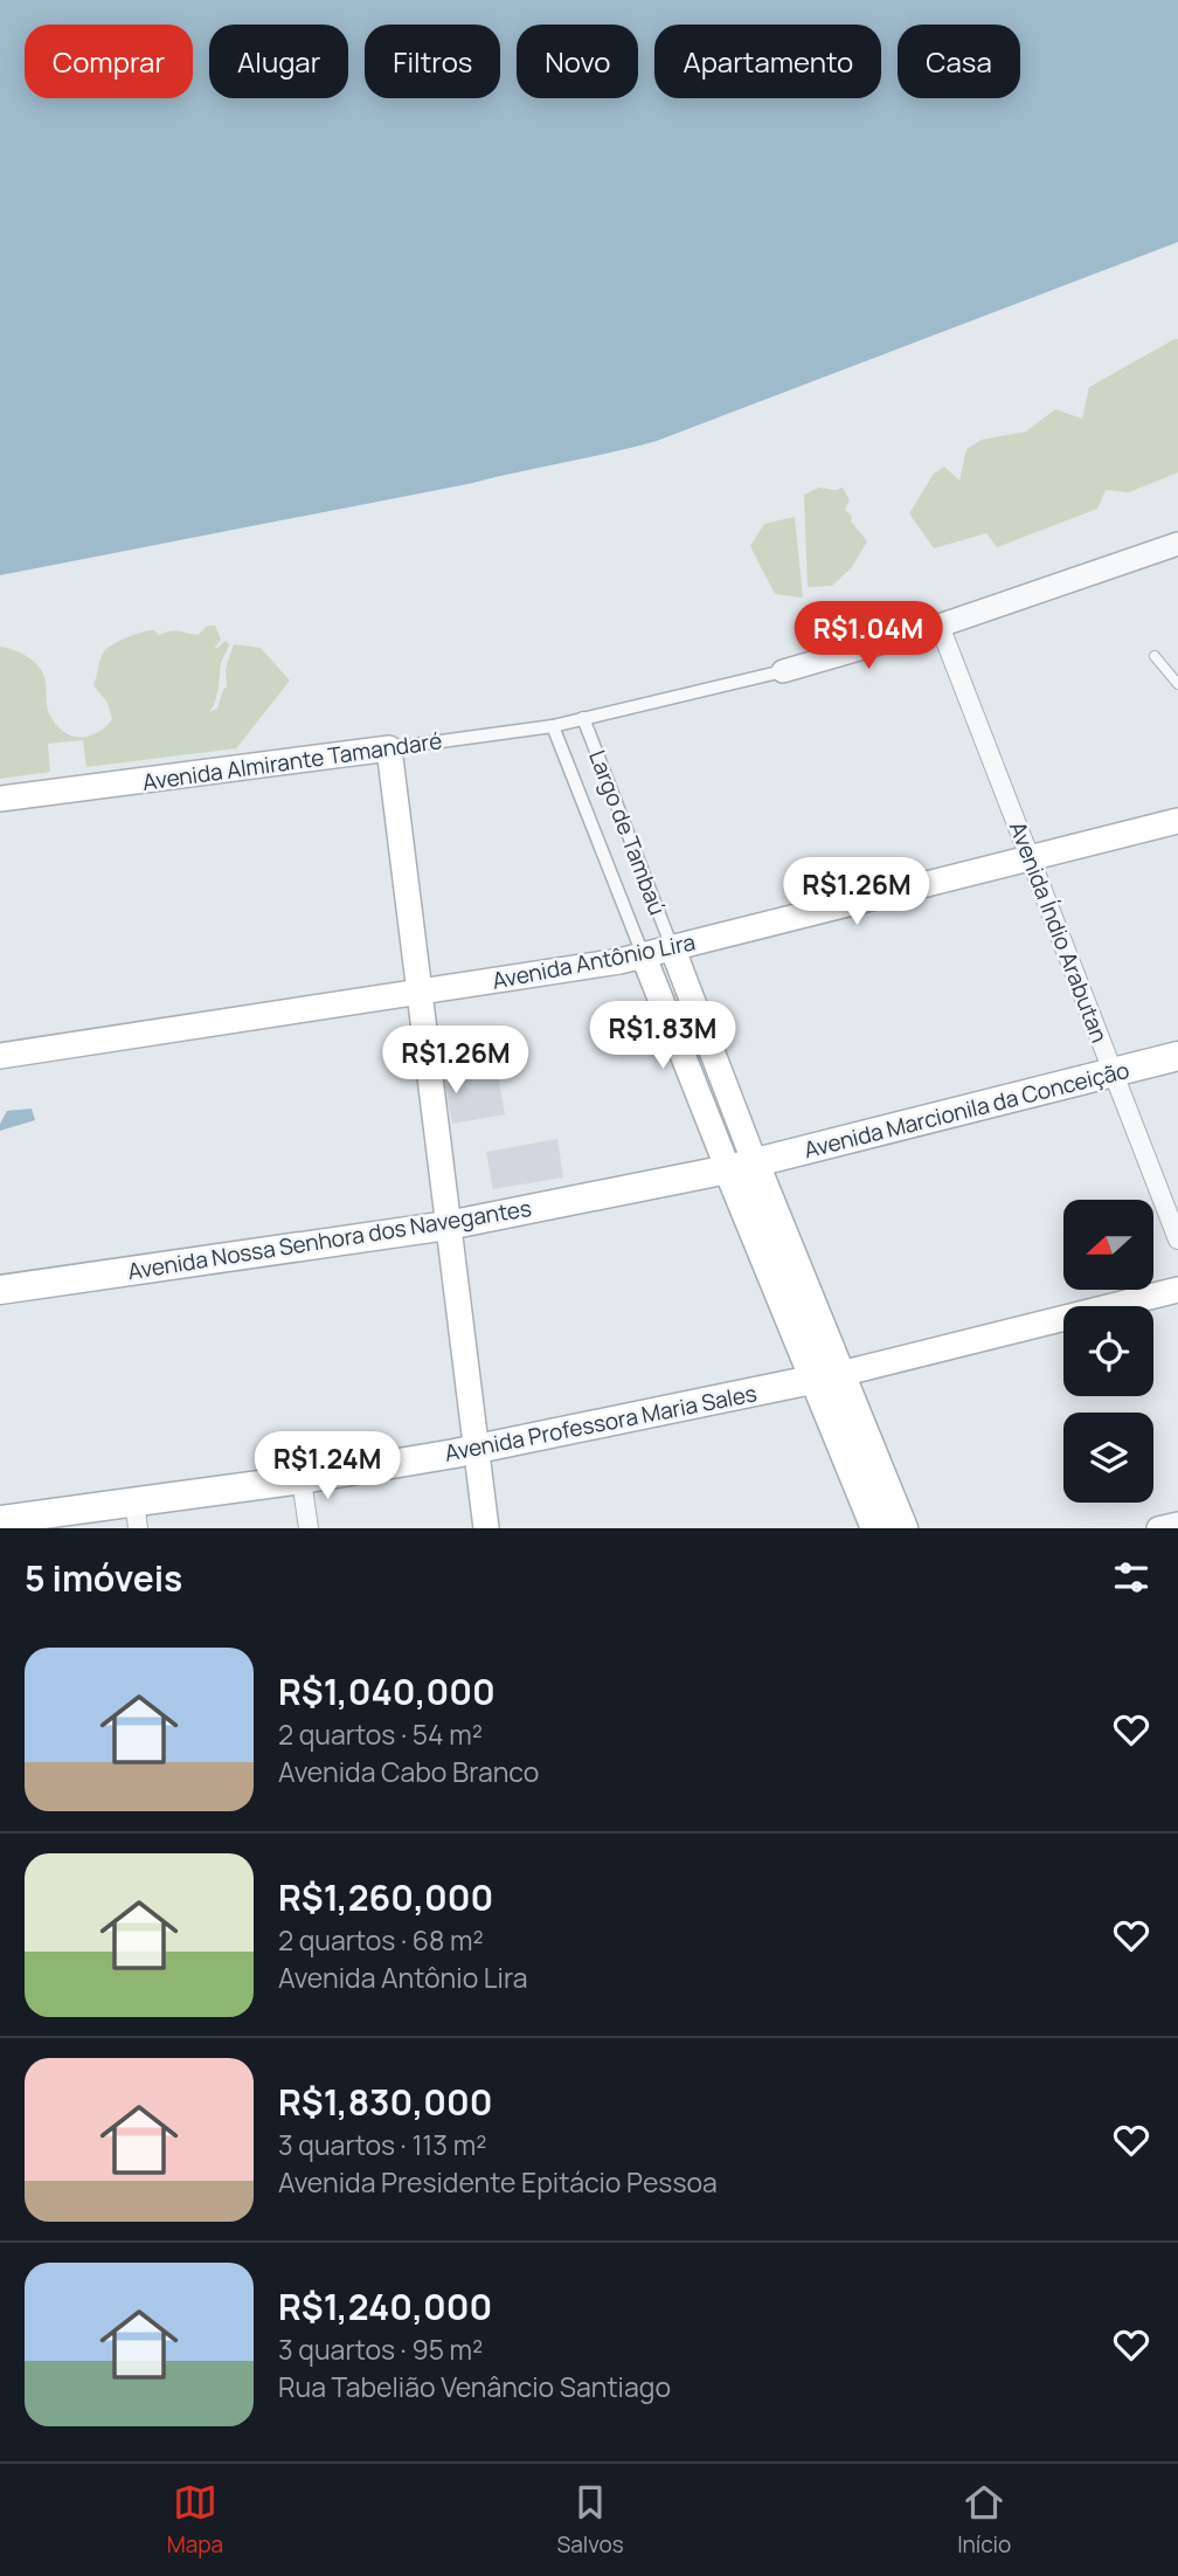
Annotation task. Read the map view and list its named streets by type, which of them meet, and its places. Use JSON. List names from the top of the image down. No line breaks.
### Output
{"streets":{"main road":["Avenida Almirante Tamandaré","Avenida Antônio Lira","Avenida Marcionila da Conceição","Avenida Nossa Senhora dos Navegantes","Avenida Professora Maria Sales"],"street":["Largo de Tambaú","Avenida Índio Arabutan"]},"crossings":[["Avenida Almirante Tamandaré","Largo de Tambaú"],["Largo de Tambaú","Avenida Antônio Lira"],["Avenida Índio Arabutan","Avenida Antônio Lira"],["Avenida Índio Arabutan","Avenida Marcionila da Conceição"],["Avenida Marcionila da Conceição","Avenida Nossa Senhora dos Navegantes"]],"north":"left","page":{"chip":["Comprar","Alugar","Filtros","Novo","Apartamento","Casa"],"price":["R$1.04M","R$1.26M","R$1.83M","R$1.26M","R$1.24M"],"heading":"5 imóveis","list":[{"name":"R$1,040,000","note":"2 quartos · 54 m² · Avenida Cabo Branco"},{"name":"R$1,260,000","note":"2 quartos · 68 m² · Avenida Antônio Lira"},{"name":"R$1,830,000","note":"3 quartos · 113 m² · Avenida Presidente Epitácio Pessoa"},{"name":"R$1,240,000","note":"3 quartos · 95 m² · Rua Tabelião Venâncio Santiago"}],"tabs":["Mapa","Salvos","Início"]}}
